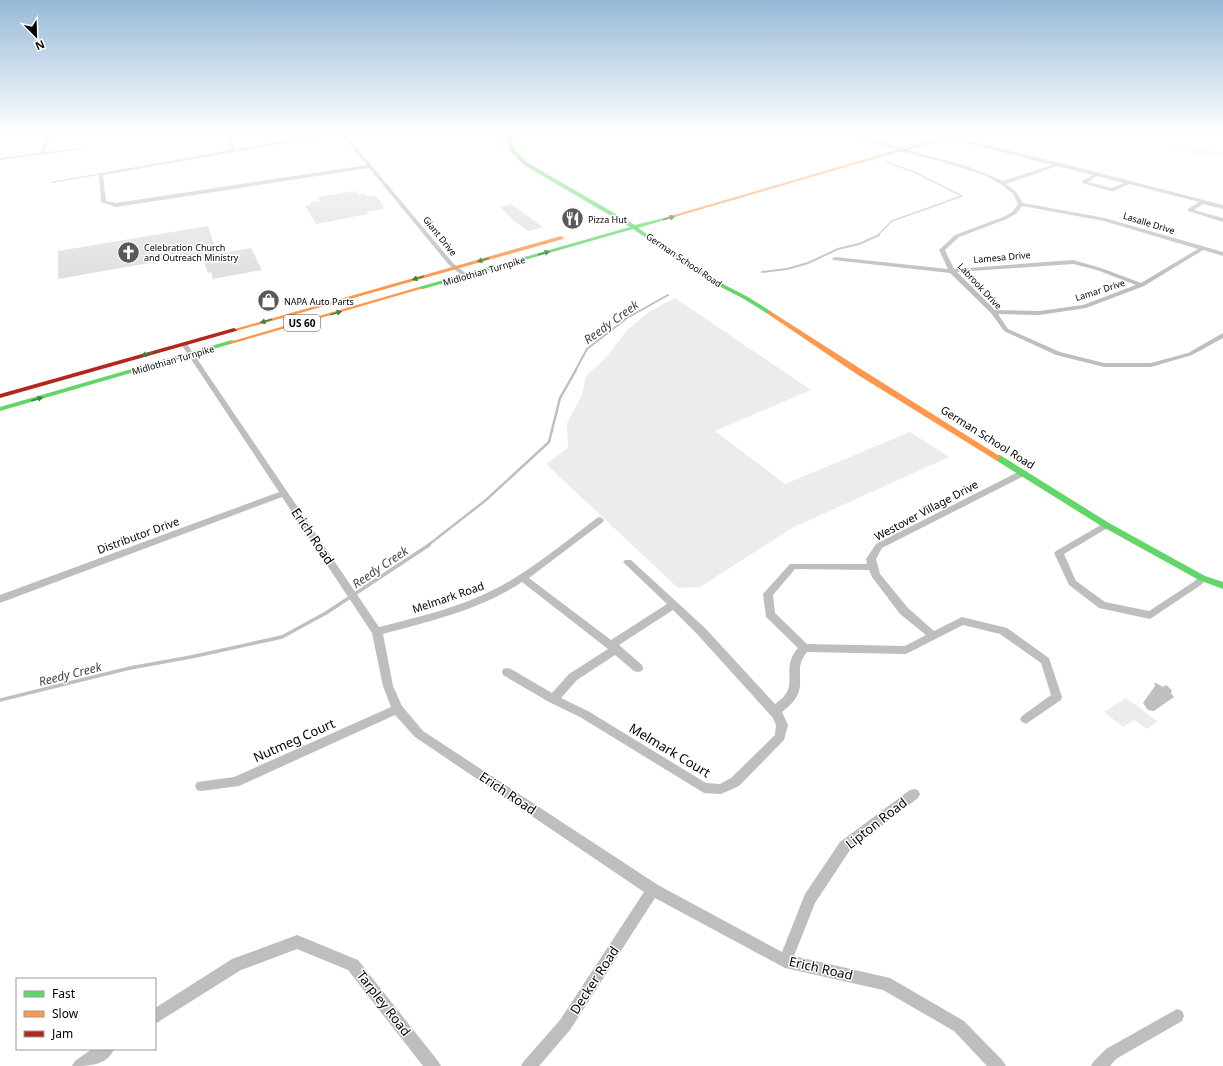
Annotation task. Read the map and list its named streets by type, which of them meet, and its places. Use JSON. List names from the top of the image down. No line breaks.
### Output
{"streets":{"main road":["German School Road","Midlothian Turnpike","US 60"],"street":["Lasalle Drive","Giant Drive","Lamesa Drive","Labrook Drive","Lamar Drive","Westover Village Drive","Distributor Drive","Erich Road","Melmark Road","Nutmeg Court","Melmark Court","Lipton Road","Decker Road","Tarpley Road"]},"crossings":[["Lasalle Drive","Labrook Drive"],["Lasalle Drive","Lamar Drive"],["Giant Drive","Midlothian Turnpike"],["Lamesa Drive","Labrook Drive"],["Lamesa Drive","Lamar Drive"],["German School Road","Midlothian Turnpike"],["German School Road","Westover Village Drive"],["Midlothian Turnpike","Erich Road"],["Labrook Drive","Lamar Drive"],["Distributor Drive","Erich Road"],["Erich Road","Melmark Road"],["Erich Road","Nutmeg Court"],["Erich Road","Lipton Road"],["Erich Road","Decker Road"]],"water":["Reedy Creek"],"places":{"restaurant":["Pizza Hut"],"church":["Celebration Church and Outreach Ministry"],"shop":["NAPA Auto Parts"]},"legend":["Fast","Slow","Jam"],"north":"bottom right"}
